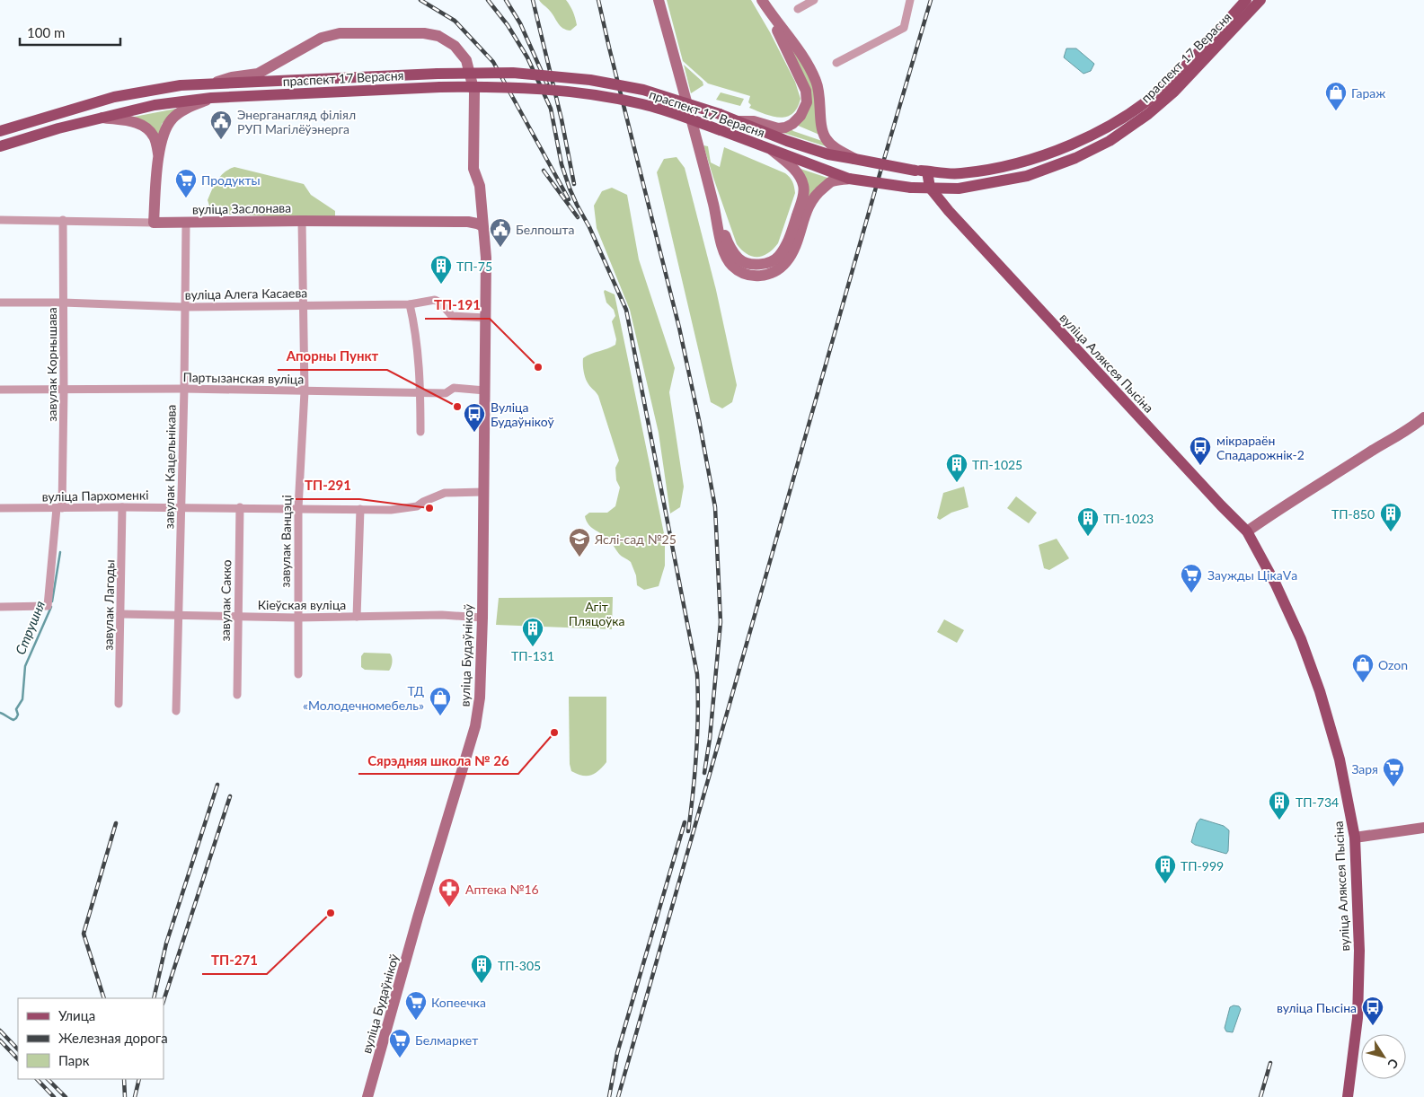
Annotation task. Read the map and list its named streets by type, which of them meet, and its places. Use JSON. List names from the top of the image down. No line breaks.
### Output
{"streets":{"main road":["праспект 17 Верасня","вуліца Заслонава","вуліца Аляксея Пысіна","вуліца Будаўнікоў"],"street":["вуліца Алега Касаева","завулак Корнышава","Партызанская вуліца","завулак Кацельнікава","вуліца Пархоменкі","завулак Ванцэці","завулак Сакко","Кіеўская вуліца","завулак Лагоды"]},"crossings":[["праспект 17 Верасня","вуліца Аляксея Пысіна"],["праспект 17 Верасня","вуліца Будаўнікоў"],["вуліца Заслонава","завулак Корнышава"],["вуліца Заслонава","завулак Кацельнікава"],["вуліца Заслонава","завулак Ванцэці"],["вуліца Заслонава","вуліца Будаўнікоў"],["вуліца Алега Касаева","завулак Корнышава"],["вуліца Алега Касаева","завулак Кацельнікава"],["вуліца Алега Касаева","завулак Ванцэці"],["вуліца Алега Касаева","вуліца Будаўнікоў"],["завулак Корнышава","Партызанская вуліца"],["завулак Корнышава","вуліца Пархоменкі"],["Партызанская вуліца","завулак Кацельнікава"],["Партызанская вуліца","завулак Ванцэці"],["Партызанская вуліца","вуліца Будаўнікоў"],["завулак Кацельнікава","вуліца Пархоменкі"],["завулак Кацельнікава","Кіеўская вуліца"],["вуліца Пархоменкі","завулак Ванцэці"],["вуліца Пархоменкі","завулак Сакко"],["вуліца Пархоменкі","завулак Лагоды"],["вуліца Пархоменкі","вуліца Будаўнікоў"],["завулак Ванцэці","Кіеўская вуліца"],["завулак Сакко","Кіеўская вуліца"],["Кіеўская вуліца","завулак Лагоды"],["Кіеўская вуліца","вуліца Будаўнікоў"]],"water":["Струшня"],"parks":["Агіт Пляцоўка"],"places":{"shop":["Гараж","Ozon","ТД «Молодечномебель»"],"public building":["Энерганагляд філіял РУП Магілёўэнерга","Белпошта"],"supermarket":["Продукты","Заужды ЦікаVа","Заря","Копеечка","Белмаркет"],"building":["ТП-75","ТП-1025","ТП-850","ТП-1023","ТП-131","ТП-734","ТП-999","ТП-305"],"other":["ТП-191","Апорны Пункт","ТП-291","Сярэдняя школа № 26","ТП-271"],"bus stop":["Вуліца Будаўнікоў","мікрараён Спадарожнік-2","вуліца Пысіна"],"school or university":["Яслі-сад №25"],"pharmacy":["Аптека №16"]},"legend":["Улица","Железная дорога","Парк"],"scale_bar":"100 m","north":"bottom right"}
